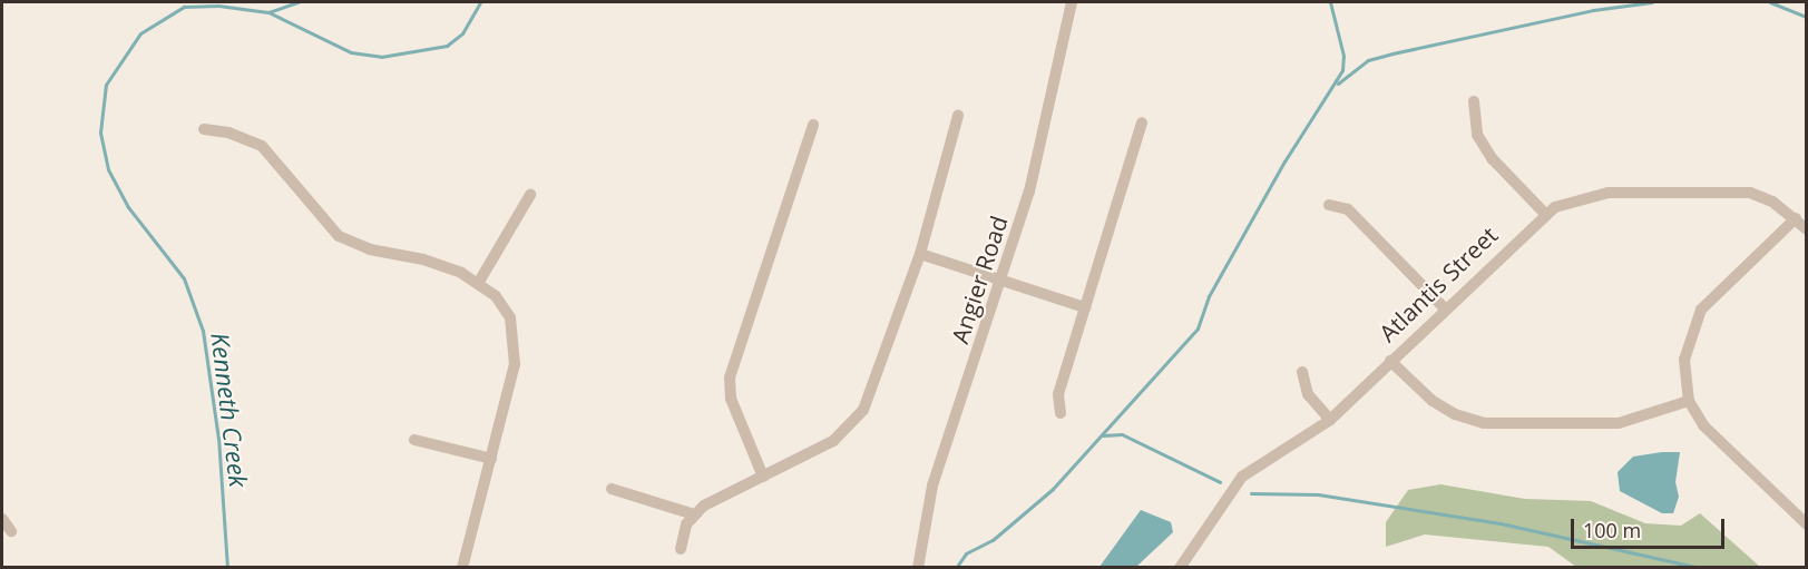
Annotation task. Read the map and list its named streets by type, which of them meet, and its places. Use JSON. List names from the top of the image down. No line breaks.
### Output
{"streets":{"street":["Angier Road","Atlantis Street"]},"water":["Kenneth Creek"],"scale_bar":"100 m"}
